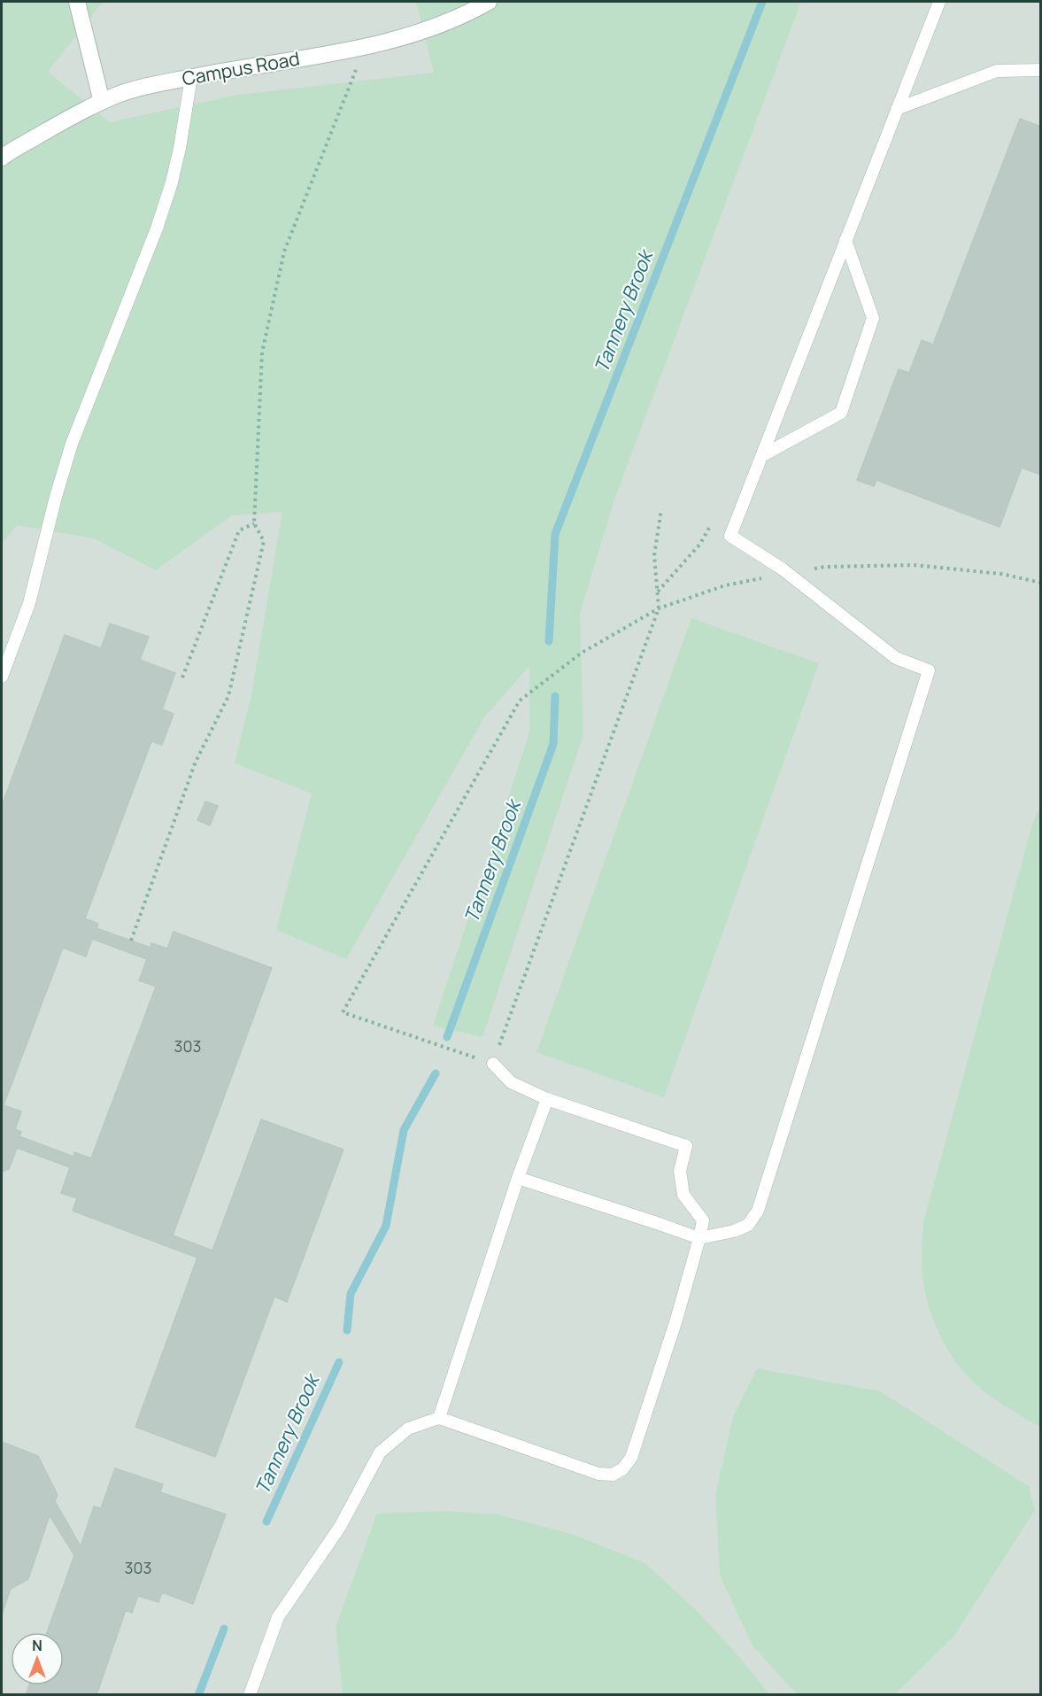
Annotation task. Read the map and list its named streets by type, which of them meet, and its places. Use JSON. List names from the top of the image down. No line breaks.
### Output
{"streets":{"street":["Campus Road"]},"water":["Tannery Brook"],"house_numbers":["303","303"],"north":"top"}
